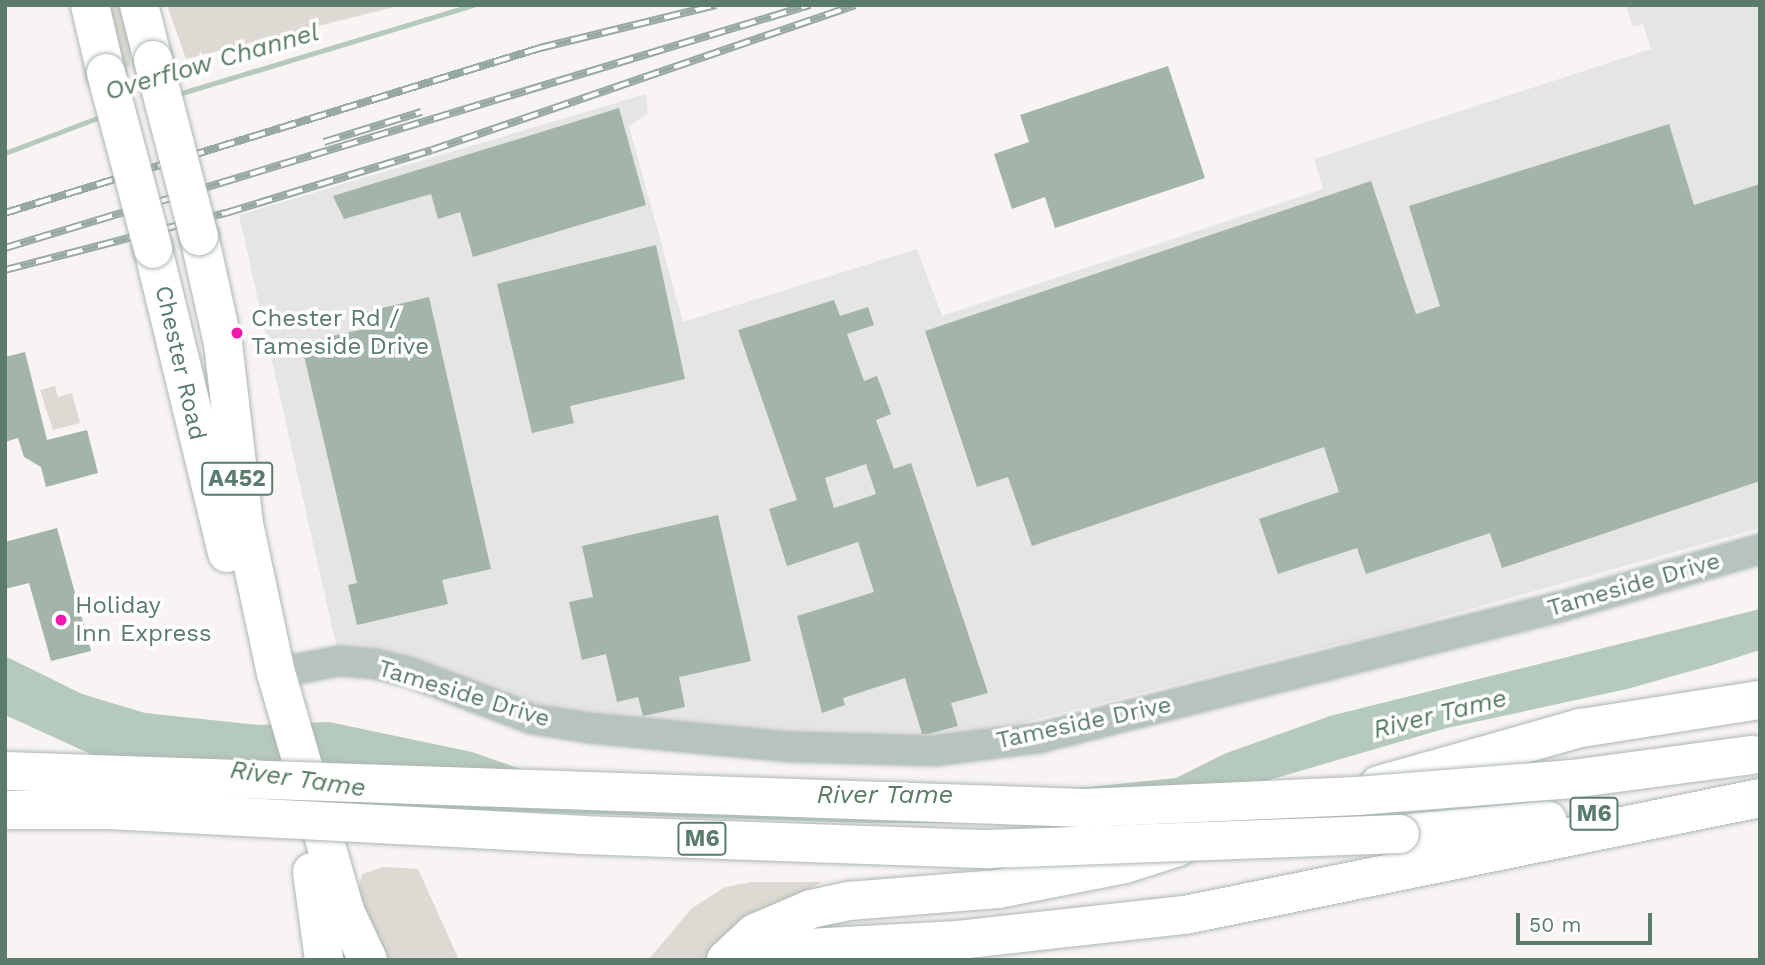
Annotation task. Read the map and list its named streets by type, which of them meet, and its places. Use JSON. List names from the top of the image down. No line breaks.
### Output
{"streets":{"highway":["Chester Road","A452","M6"],"street":["Tameside Drive"]},"crossings":[["Chester Road","A452"],["Chester Road","Tameside Drive"]],"water":["Overflow Channel","River Tame"],"places":["Chester Rd / Tameside Drive","Holiday Inn Express"],"scale_bar":"50 m"}
